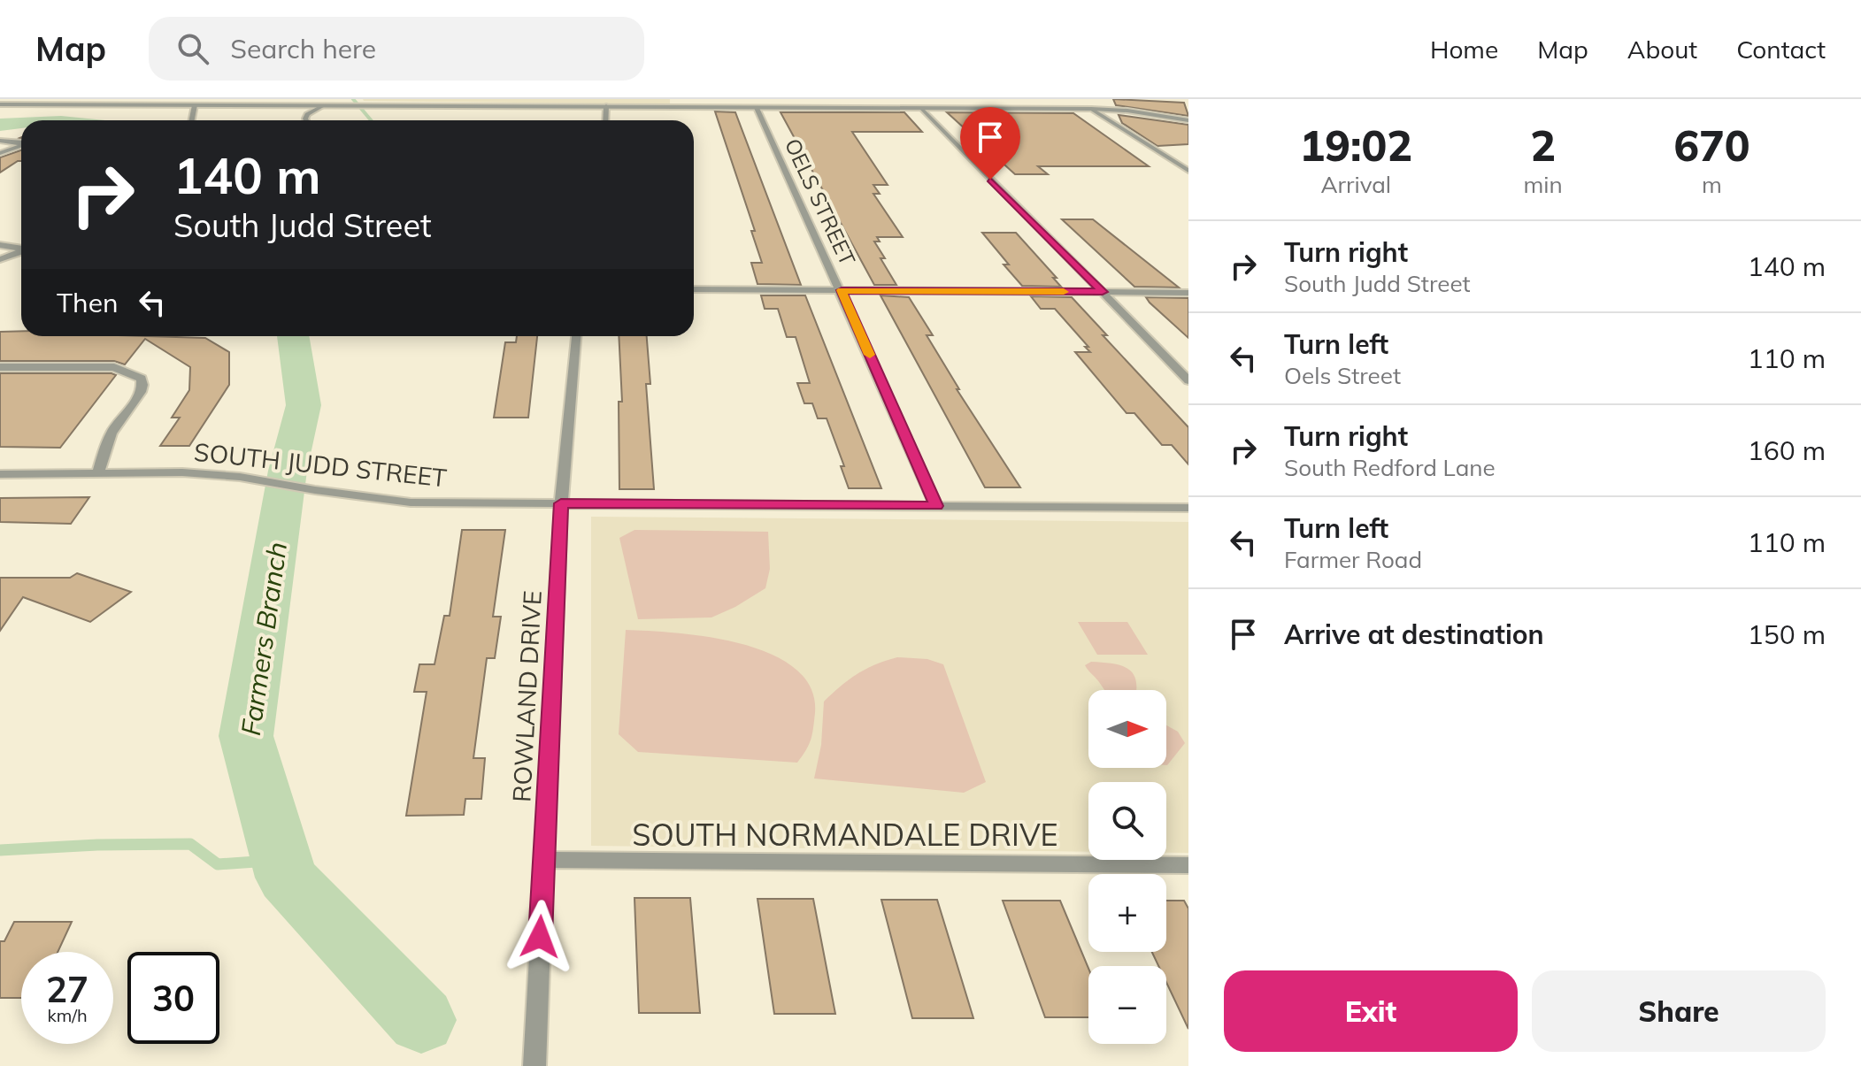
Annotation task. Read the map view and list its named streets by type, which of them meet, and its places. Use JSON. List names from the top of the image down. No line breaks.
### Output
{"streets":{"street":["OELS STREET","SOUTH JUDD STREET","ROWLAND DRIVE","SOUTH NORMANDALE DRIVE"]},"crossings":[["OELS STREET","SOUTH JUDD STREET"],["SOUTH JUDD STREET","ROWLAND DRIVE"],["ROWLAND DRIVE","SOUTH NORMANDALE DRIVE"]],"water":["Farmers Branch"],"north":"right","page":{"header":"Map","search":"Search here","nav":["Home","Map","About","Contact"],"eta":["19:02","Arrival","2","min","670","m"],"turn":["140 m","South Judd Street"],"list":[{"name":"Turn right","note":"South Judd Street","value":"140 m"},{"name":"Turn left","note":"Oels Street","value":"110 m"},{"name":"Turn right","note":"South Redford Lane","value":"160 m"},{"name":"Turn left","note":"Farmer Road","value":"110 m"},{"name":"Arrive at destination","value":"150 m"}],"then":"Then","map_buttons":["+","−"],"speed":"27 km/h","limit":"30","buttons":["Exit","Share"]}}
